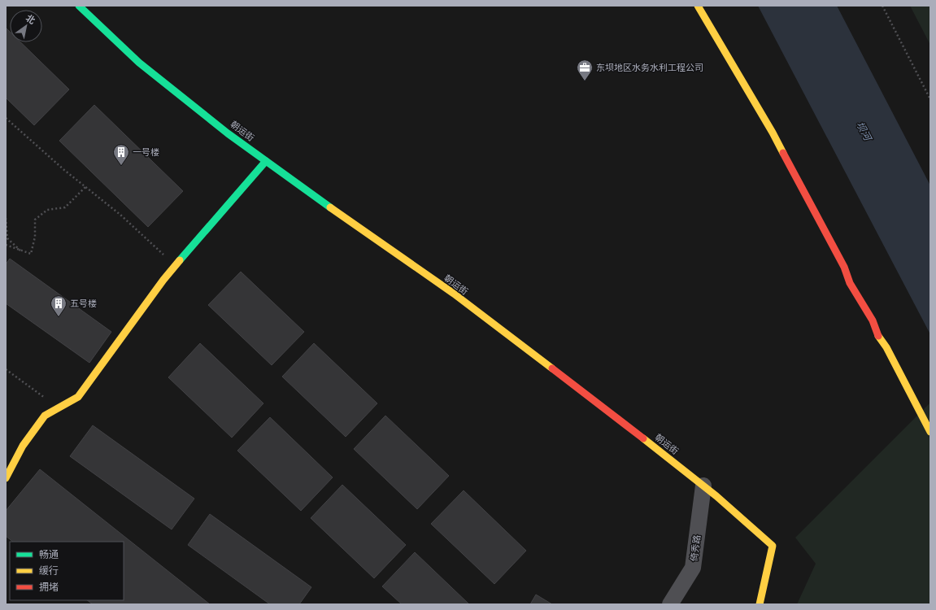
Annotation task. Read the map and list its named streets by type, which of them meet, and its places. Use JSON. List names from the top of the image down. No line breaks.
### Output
{"streets":{"street":["朝运街","倚秀路"]},"crossings":[["朝运街","倚秀路"]],"water":["坝河"],"places":{"office":["东坝地区水务水利工程公司"],"building":["一号楼","五号楼"]},"legend":["畅通","缓行","拥堵"],"north":"top right"}
